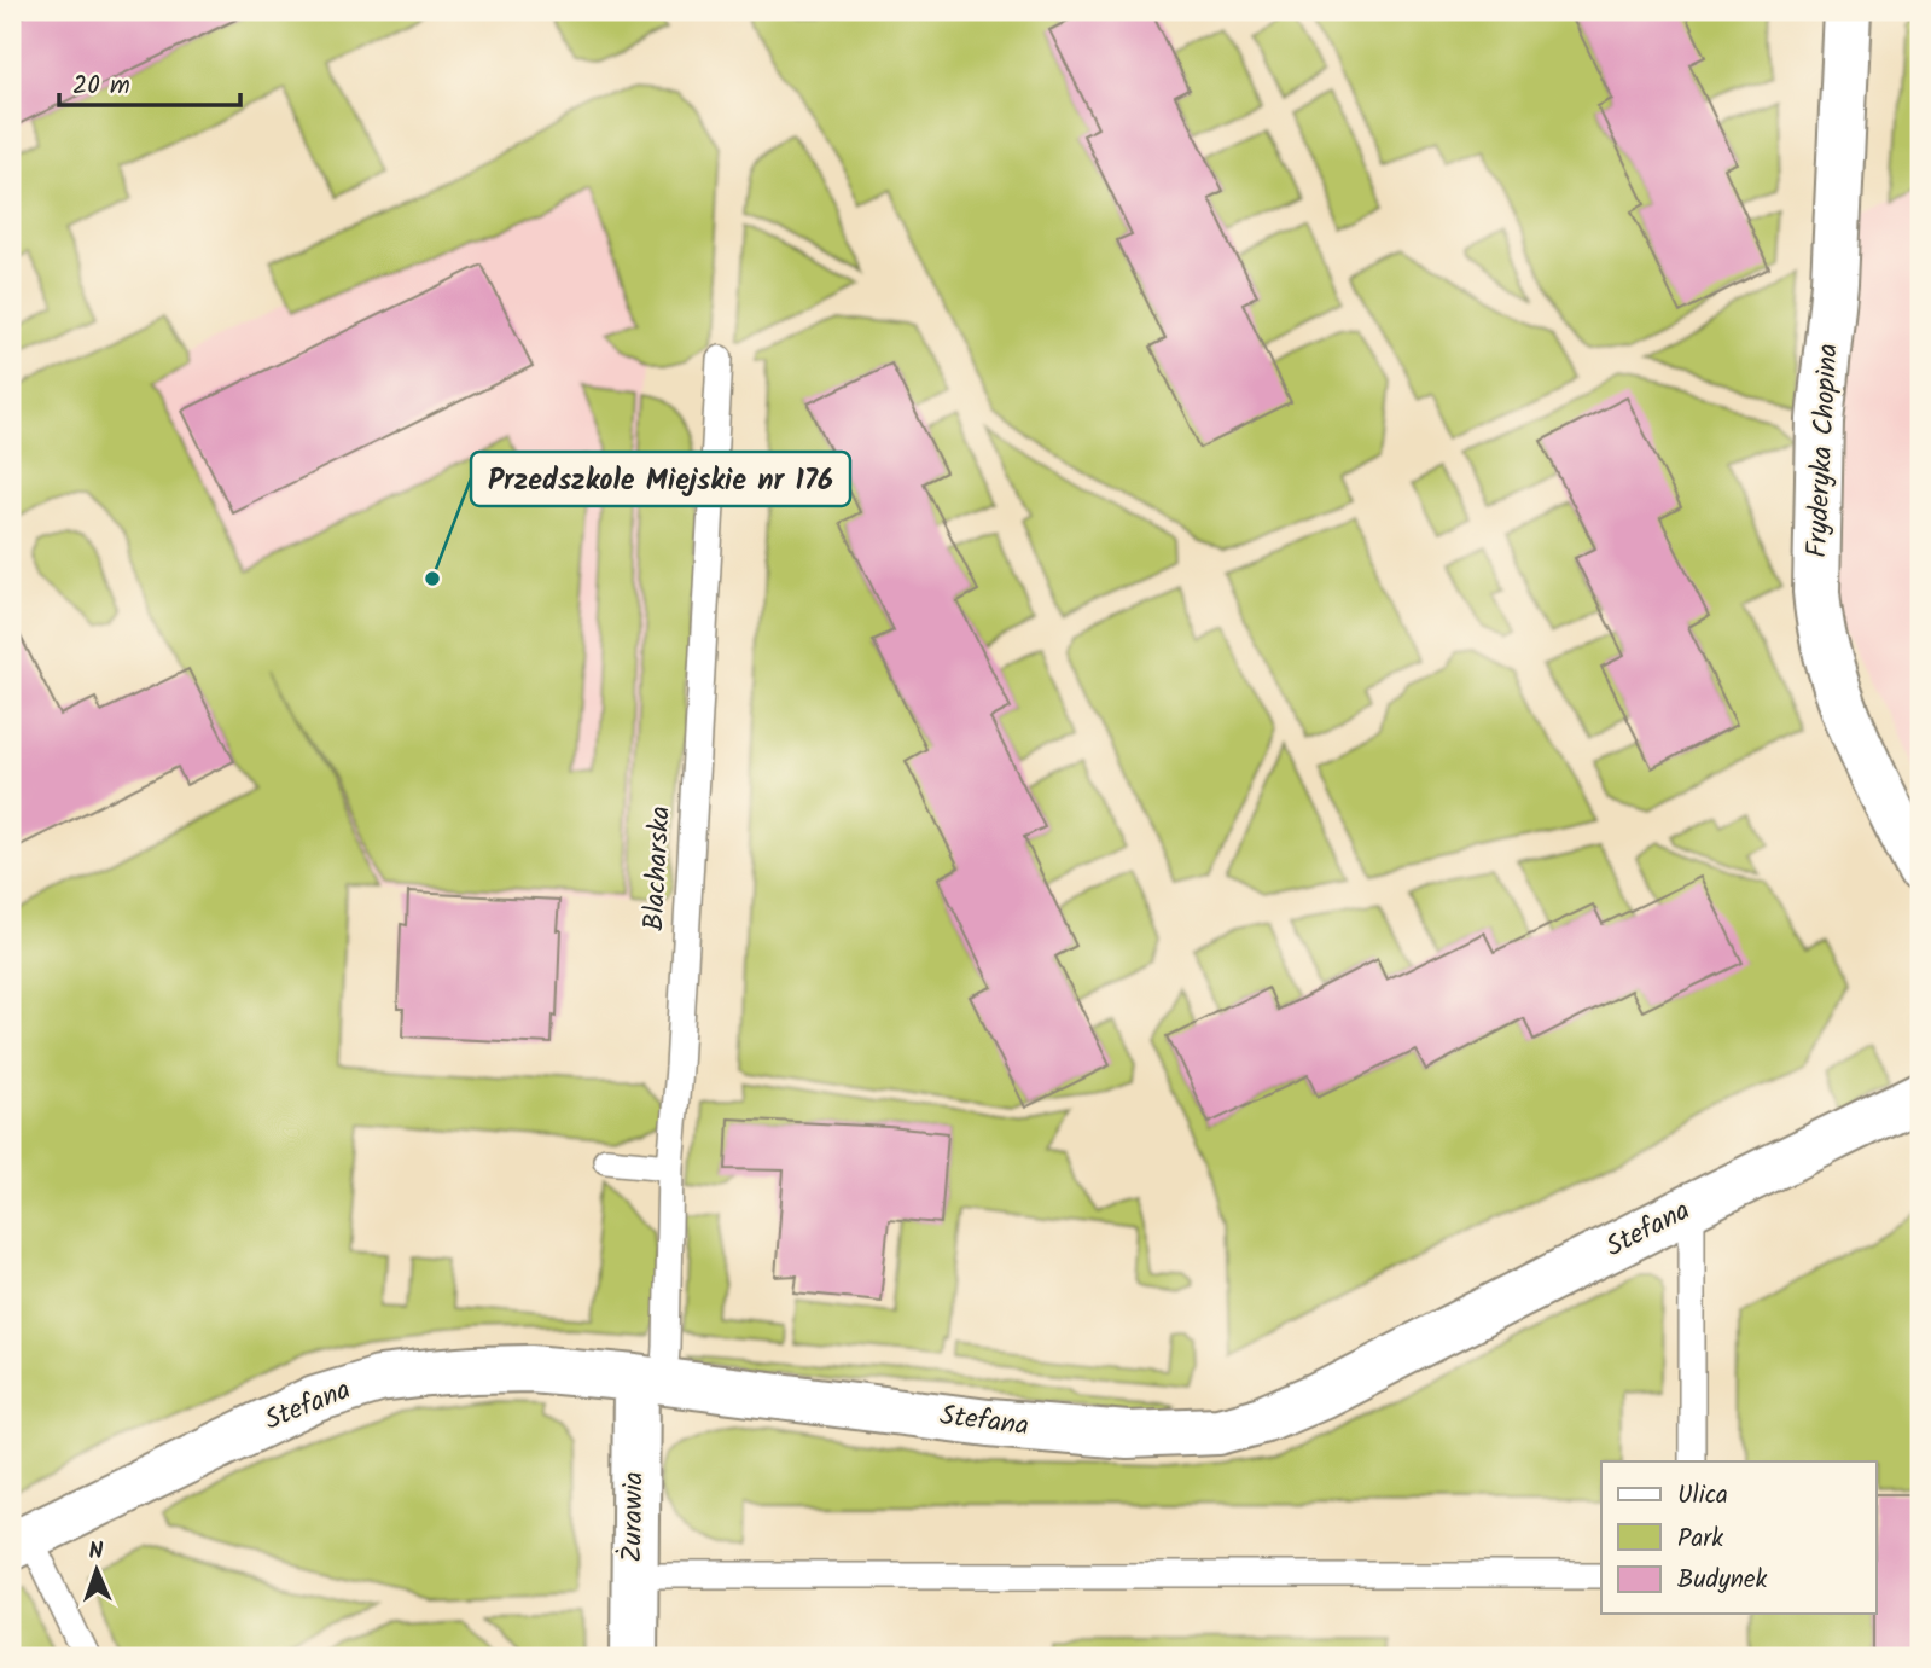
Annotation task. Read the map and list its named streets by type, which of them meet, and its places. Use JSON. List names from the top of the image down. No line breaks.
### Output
{"streets":{"street":["Fryderyka Chopina","Stefana","Żurawia"],"lane":["Blacharska"]},"crossings":[["Blacharska","Stefana"],["Blacharska","Żurawia"],["Stefana","Żurawia"]],"places":["Przedszkole Miejskie nr 176"],"legend":["Ulica","Park","Budynek"],"scale_bar":"20 m","north":"top"}
